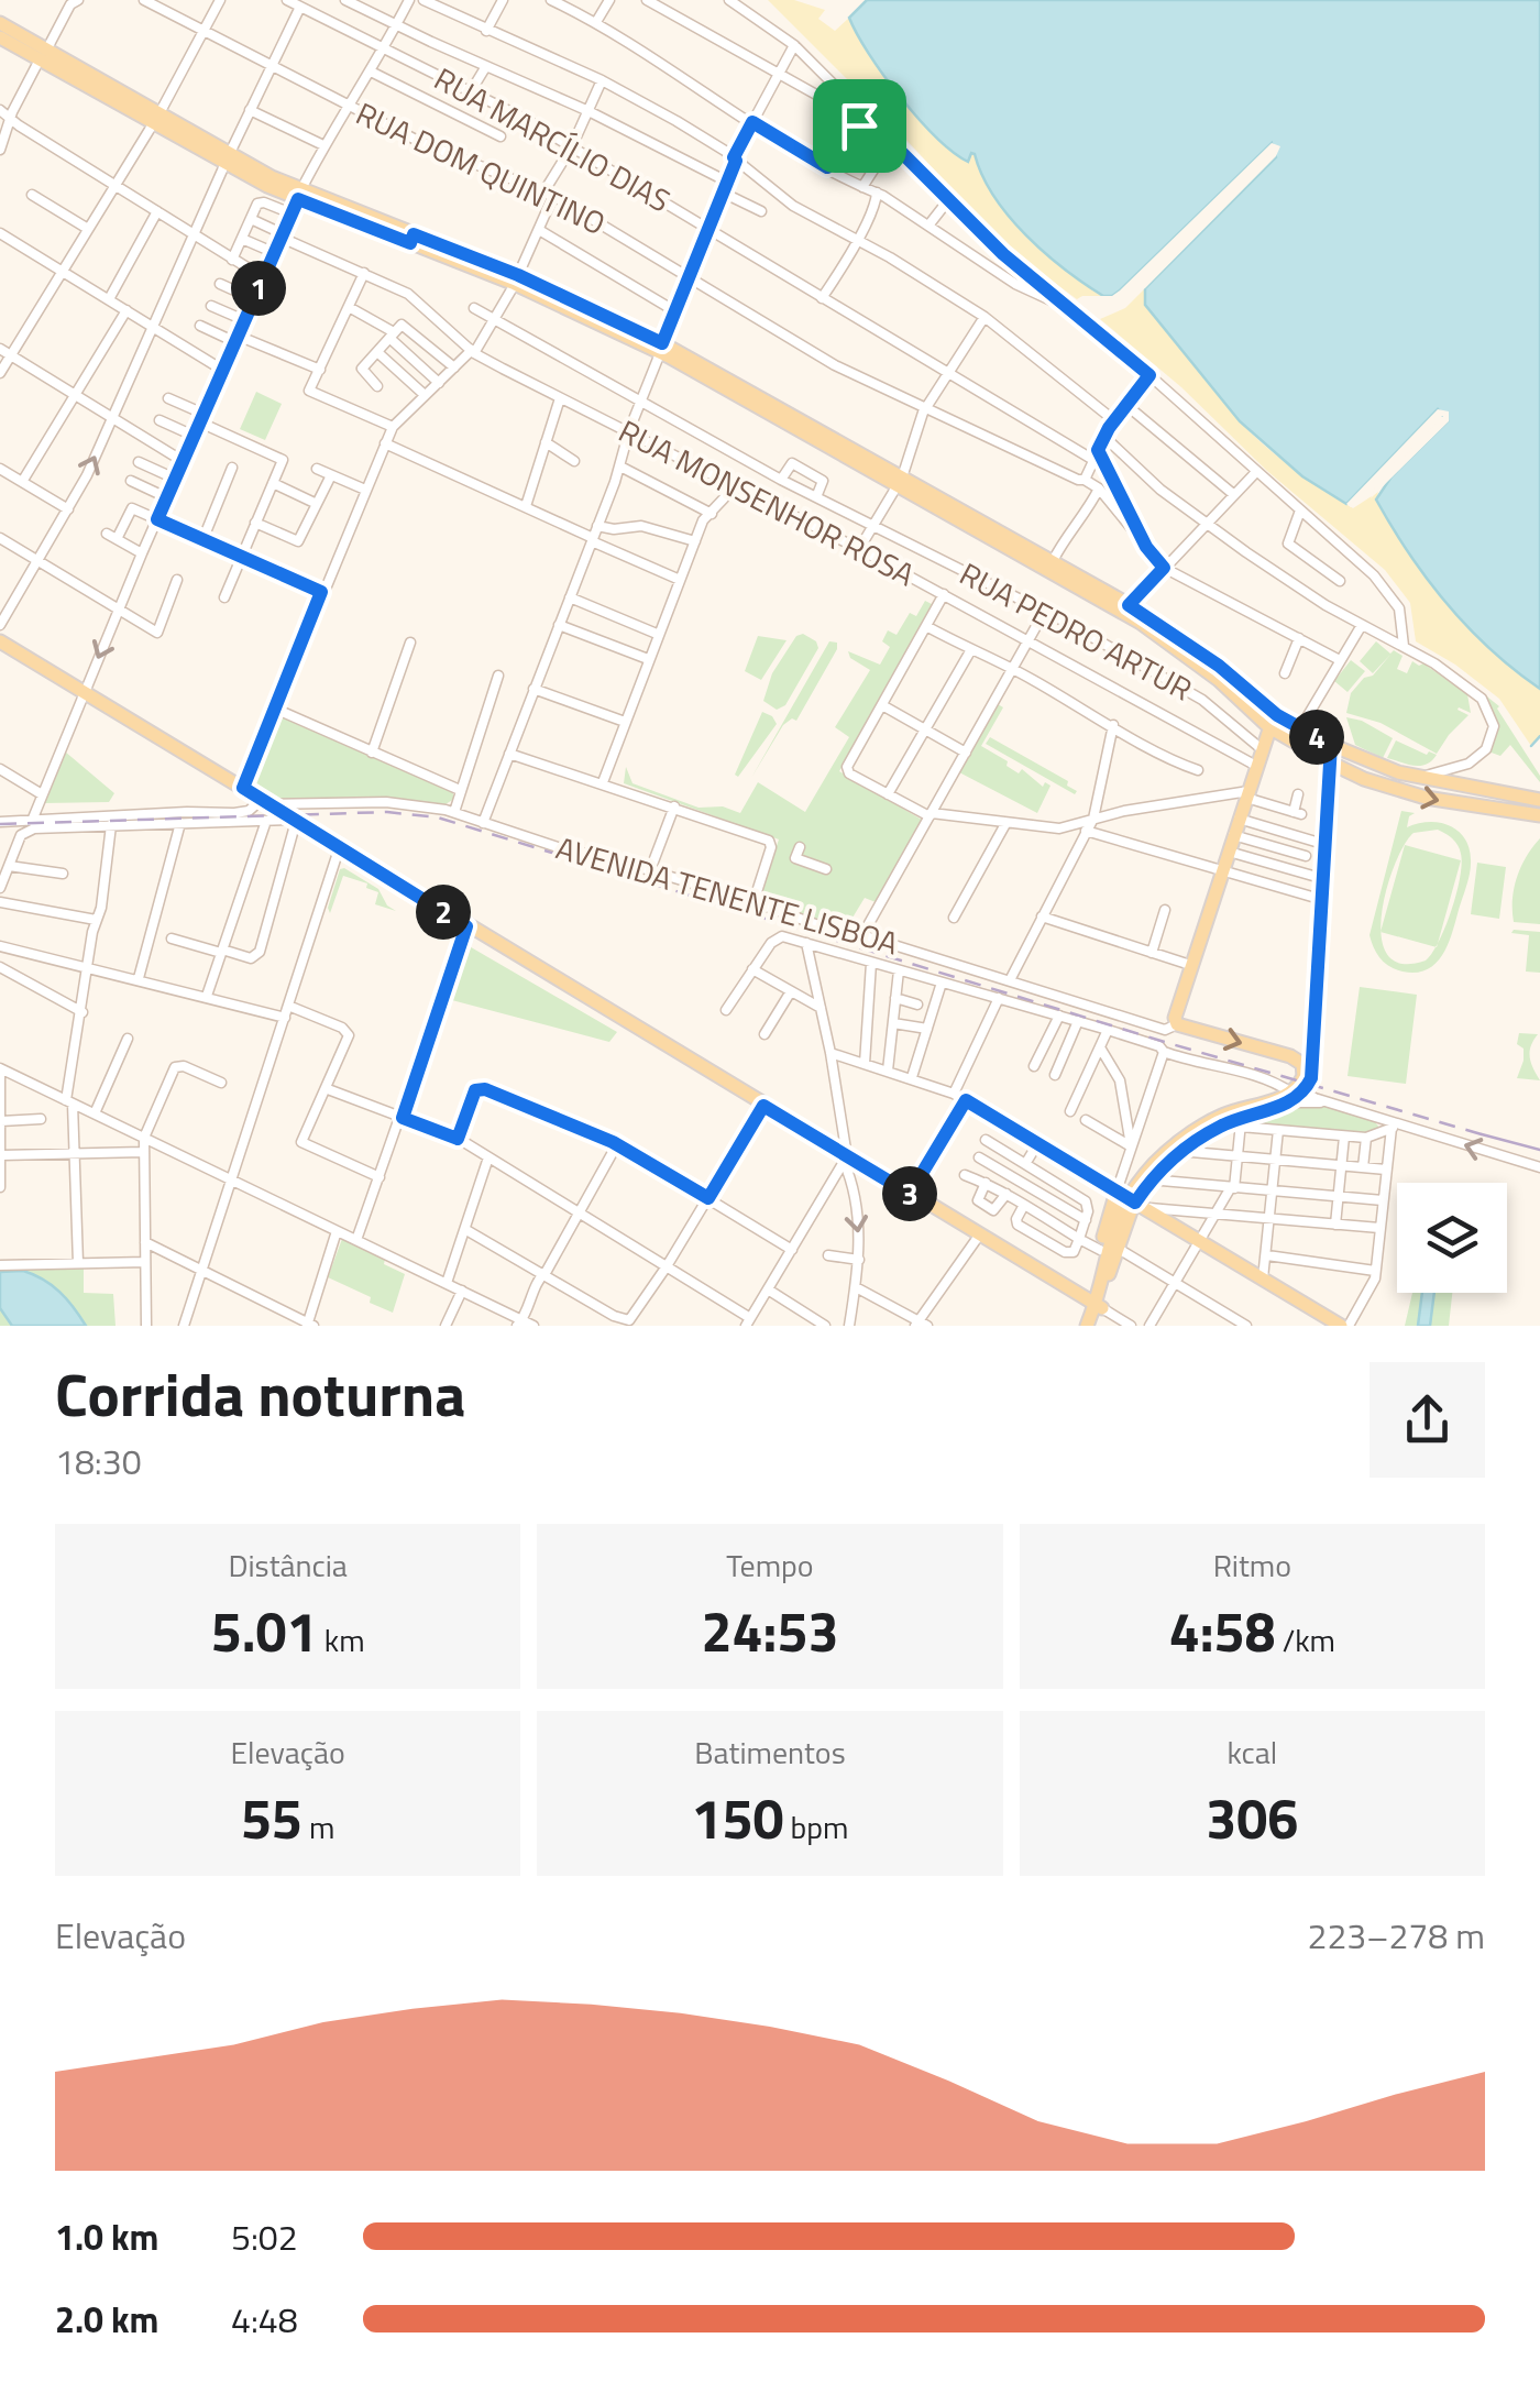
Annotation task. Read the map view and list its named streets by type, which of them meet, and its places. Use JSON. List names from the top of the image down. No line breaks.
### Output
{"streets":{"street":["RUA MARCÍLIO DIAS","RUA DOM QUINTINO","RUA MONSENHOR ROSA","RUA PEDRO ARTUR","AVENIDA TENENTE LISBOA"]},"crossings":[["RUA MARCÍLIO DIAS","RUA DOM QUINTINO"]],"page":{"pins":["1","4","2","3"],"heading":["Corrida noturna","18:30"],"stats":[["Distância","5.01 km"],["Tempo","24:53"],["Ritmo","4:58 /km"],["Elevação","55 m"],["Batimentos","150 bpm"],["kcal","306"]],"chart":["Elevação","223–278 m"],"list":[{"name":"1.0 km","note":"5:02"},{"name":"2.0 km","note":"4:48"}]}}
